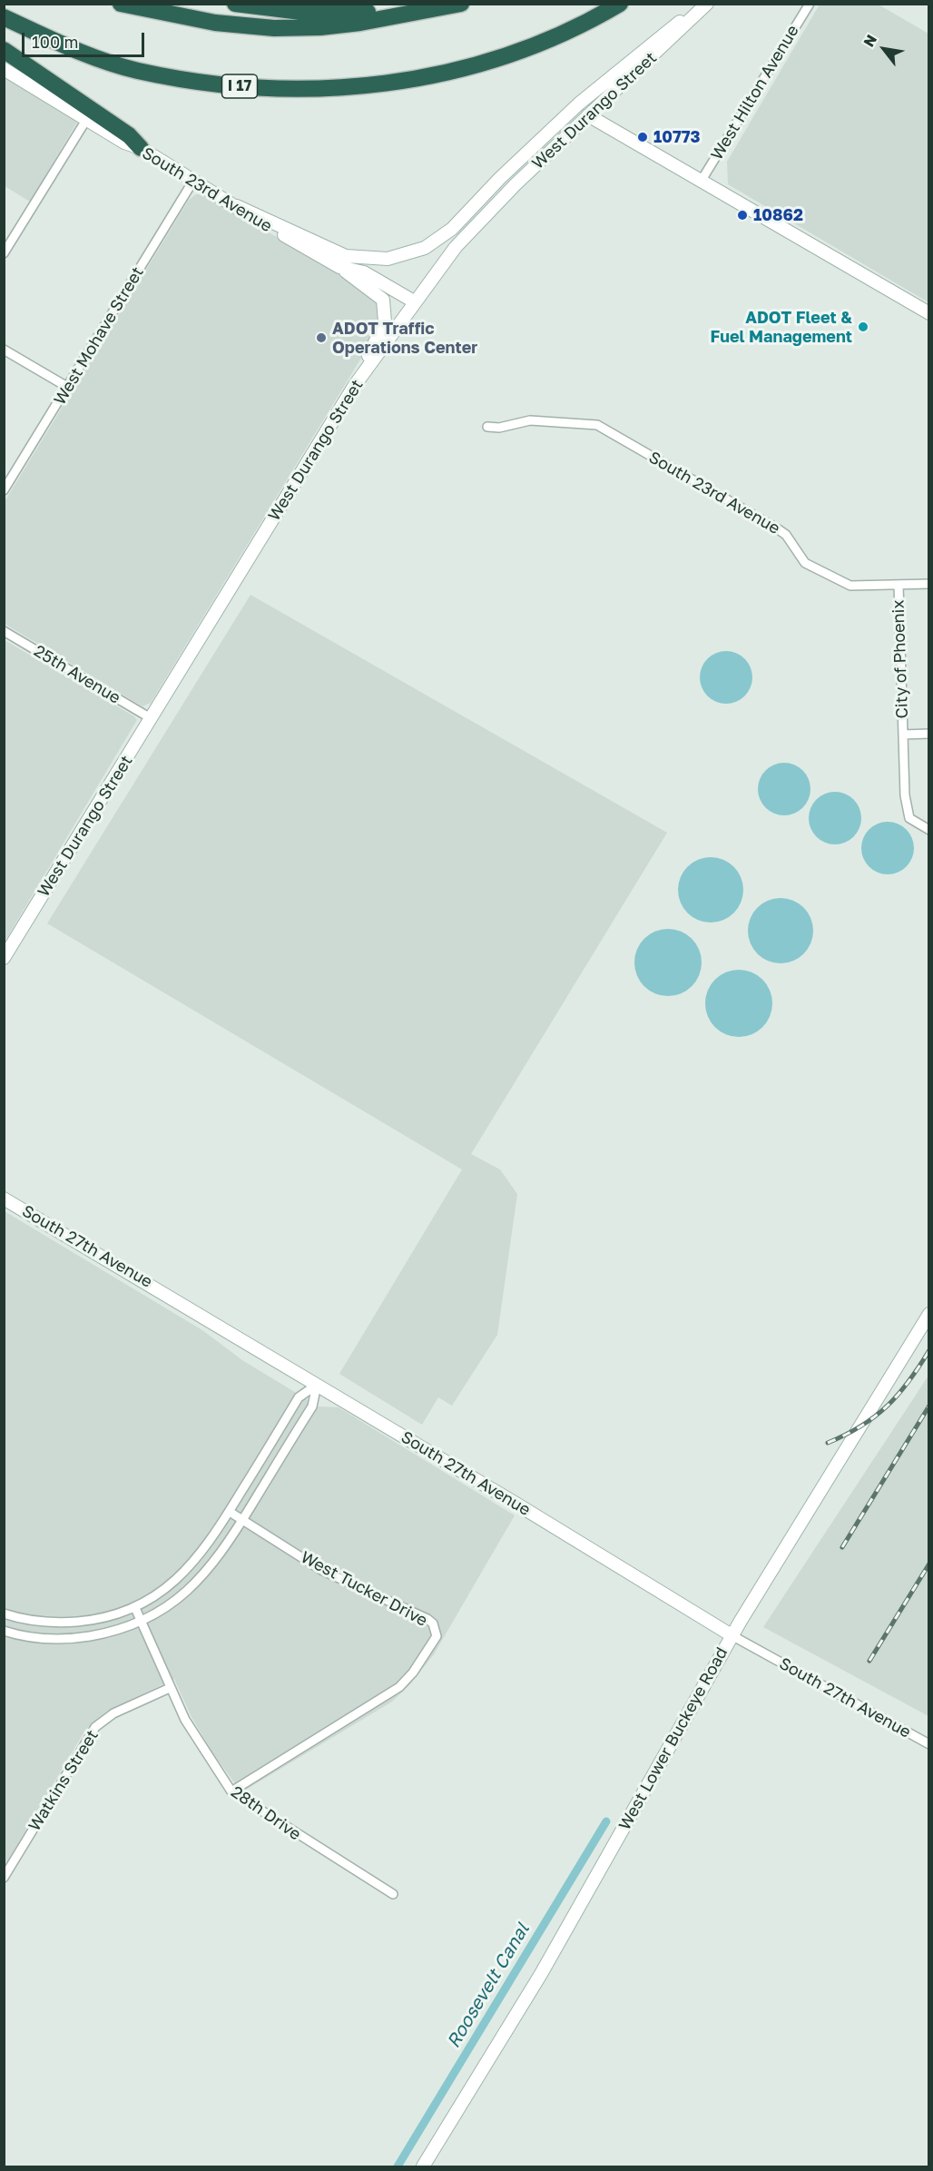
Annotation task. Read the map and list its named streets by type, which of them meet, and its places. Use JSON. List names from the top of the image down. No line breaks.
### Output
{"streets":{"highway":["I 17"],"main road":["West Durango Street","South 23rd Avenue","South 27th Avenue","West Lower Buckeye Road"],"street":["West Hilton Avenue","West Mohave Street","City of Phoenix","25th Avenue","West Tucker Drive","Watkins Street","28th Drive"]},"crossings":[["West Durango Street","South 23rd Avenue"],["West Durango Street","25th Avenue"],["South 23rd Avenue","West Mohave Street"],["South 23rd Avenue","City of Phoenix"],["South 27th Avenue","West Lower Buckeye Road"],["West Tucker Drive","28th Drive"],["Watkins Street","28th Drive"]],"water":["Roosevelt Canal"],"places":["10773","10862","ADOT Fleet & Fuel Management","ADOT Traffic Operations Center"],"scale_bar":"100 m","north":"top left"}
